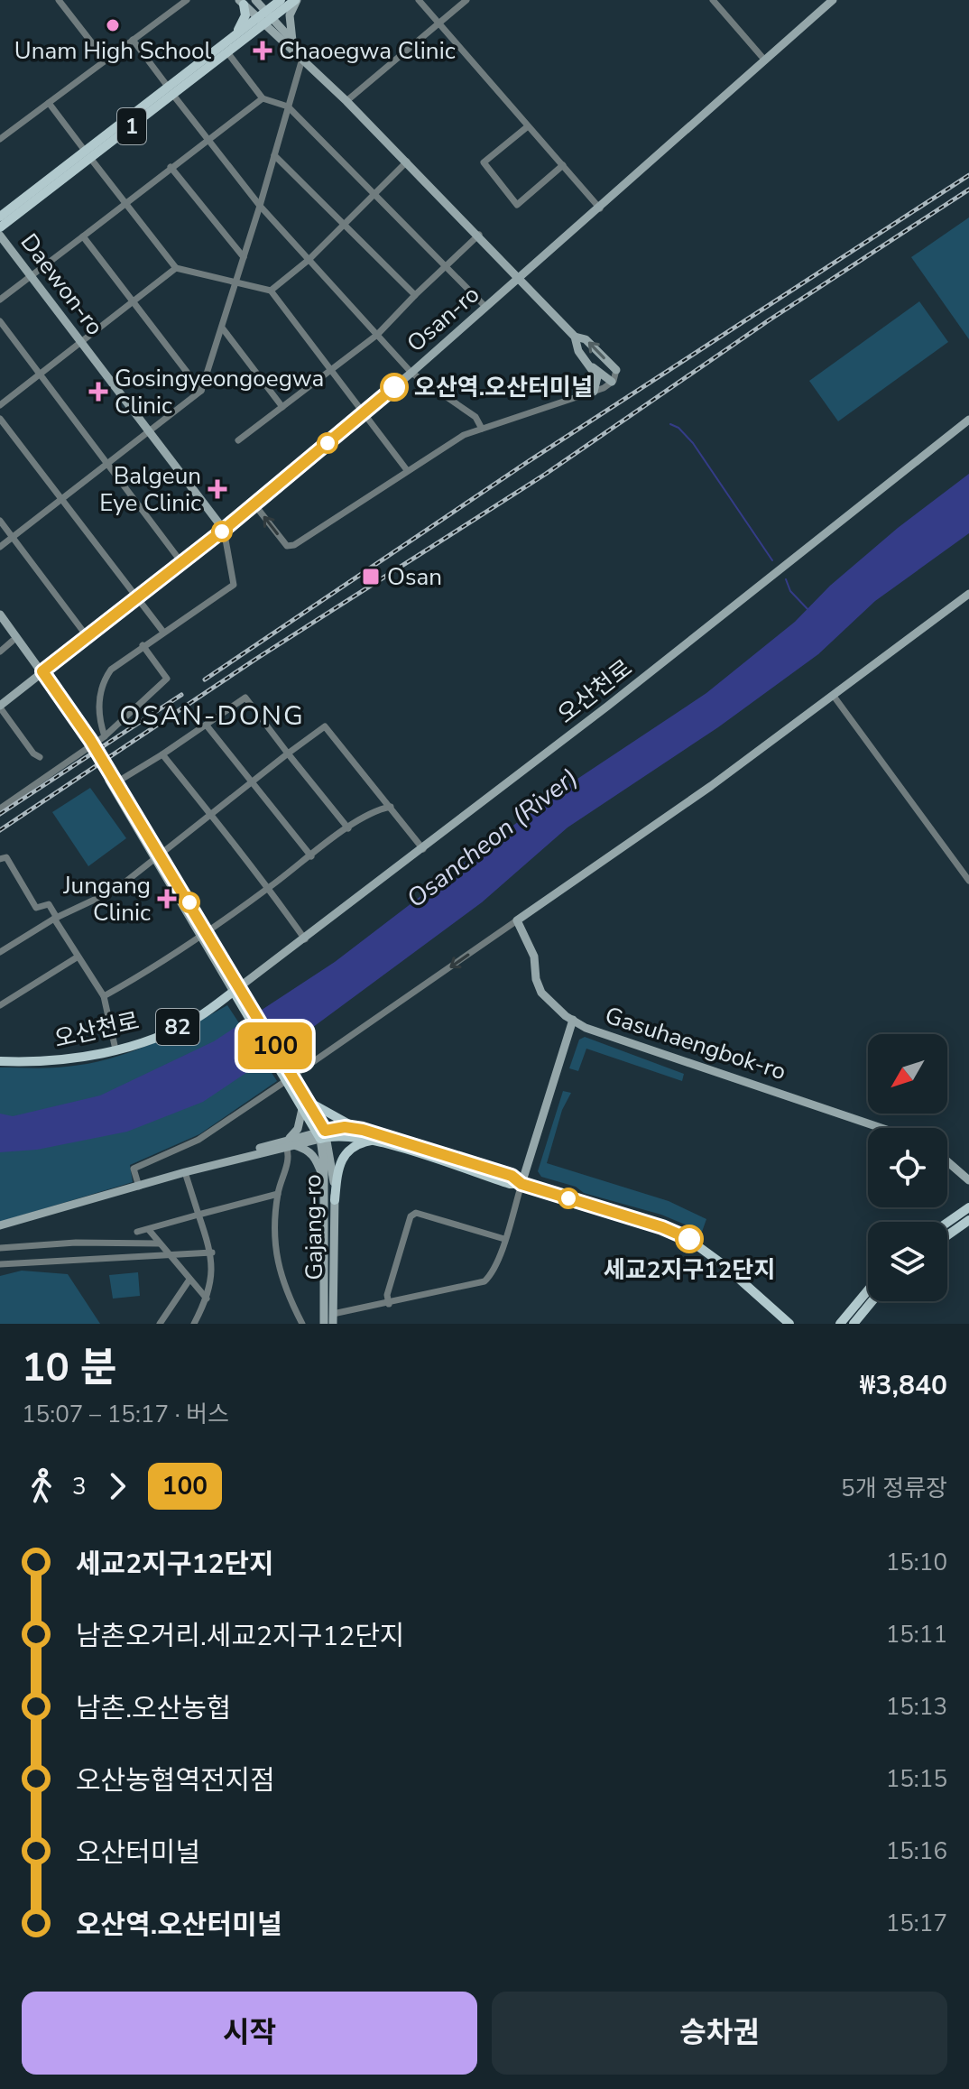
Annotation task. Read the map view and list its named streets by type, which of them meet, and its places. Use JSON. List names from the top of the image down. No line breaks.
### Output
{"streets":{"main road":["1","오산천로","82"],"street":["Daewon-ro","Osan-ro","Gasuhaengbok-ro","Gajang-ro"]},"crossings":[["Daewon-ro","Osan-ro"]],"districts":["OSAN-DONG"],"water":["Osancheon (River)"],"places":{"other":["Unam High School","오산역.오산터미널","세교2지구12단지"],"health":["Chaoegwa Clinic","Gosingyeongoegwa Clinic","Balgeun Eye Clinic","Jungang Clinic"],"transit":["Osan"]},"lines":["bus line 100"],"north":"bottom left","page":{"on_map":"100","heading":["10 분","15:07 – 15:17 · 버스","₩3,840"],"legs":["3","100","5개 정류장"],"list":[{"name":"세교2지구12단지","value":"15:10"},{"name":"남촌오거리.세교2지구12단지","value":"15:11"},{"name":"남촌.오산농협","value":"15:13"},{"name":"오산농협역전지점","value":"15:15"},{"name":"오산터미널","value":"15:16"},{"name":"오산역.오산터미널","value":"15:17"}],"buttons":["시작","승차권"]}}
